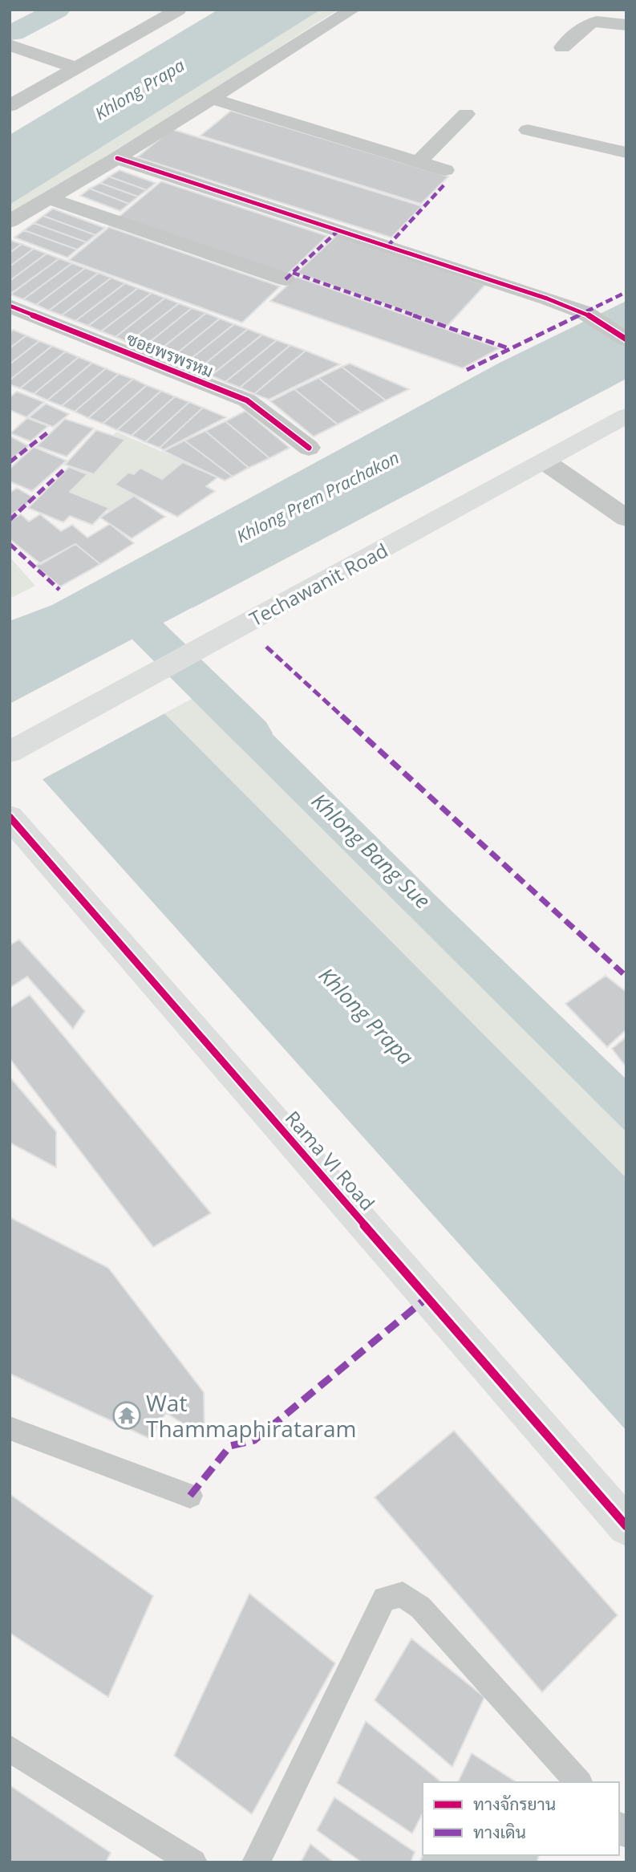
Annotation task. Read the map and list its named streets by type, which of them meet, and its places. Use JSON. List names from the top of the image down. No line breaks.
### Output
{"streets":{"main road":["Techawanit Road","Rama VI Road"],"street":["ซอยพรพรหม"]},"water":["Khlong Prapa","Khlong Prem Prachakon","Khlong Bang Sue"],"places":{"temple":["Wat Thammaphirataram"]},"legend":["ทางจักรยาน","ทางเดิน"]}
